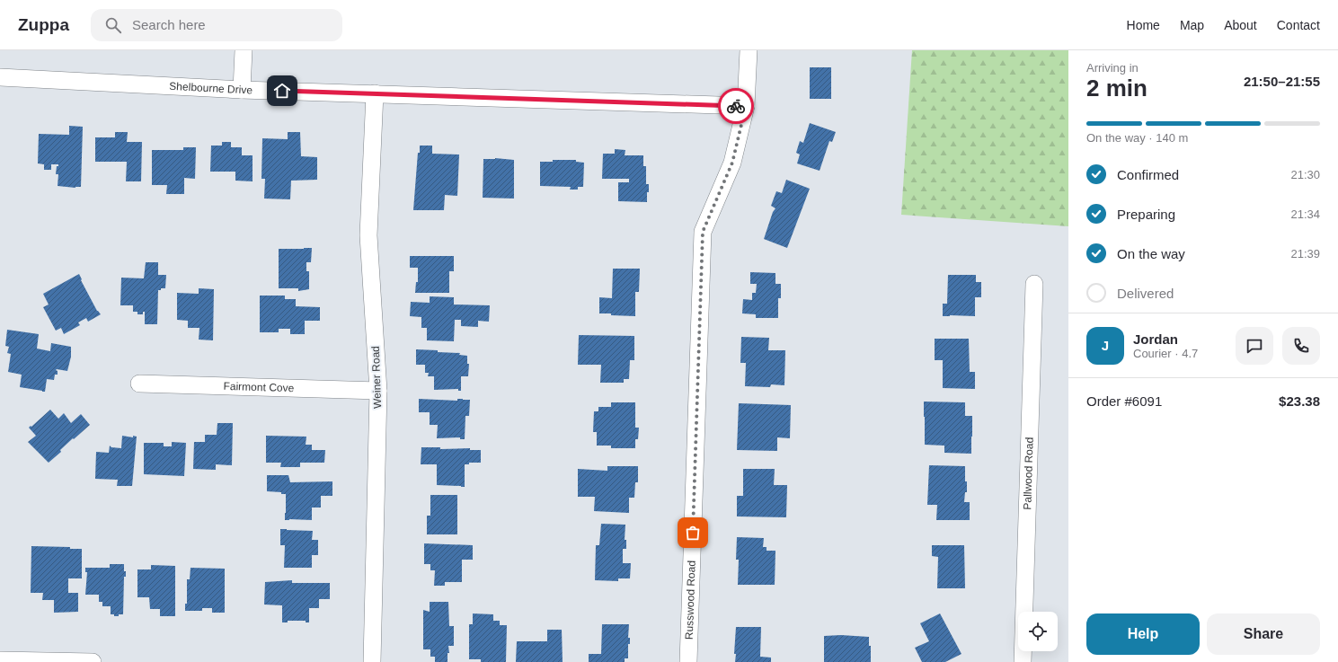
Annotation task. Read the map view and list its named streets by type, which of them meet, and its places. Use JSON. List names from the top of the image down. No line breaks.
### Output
{"streets":{"street":["Shelbourne Drive","Weiner Road","Fairmont Cove","Pallwood Road","Russwood Road"]},"crossings":[["Shelbourne Drive","Weiner Road"],["Shelbourne Drive","Russwood Road"],["Weiner Road","Fairmont Cove"]],"page":{"header":"Zuppa","search":"Search here","nav":["Home","Map","About","Contact"],"heading":["2 min","Arriving in","21:50–21:55"],"panel":["Jordan","Courier · 4.7","Order #6091","$23.38"],"bar":"On the way · 140 m","list":[["Confirmed","21:30"],["Preparing","21:34"],["On the way","21:39"],"Delivered"],"round":"J","buttons":["Help","Share"]}}
